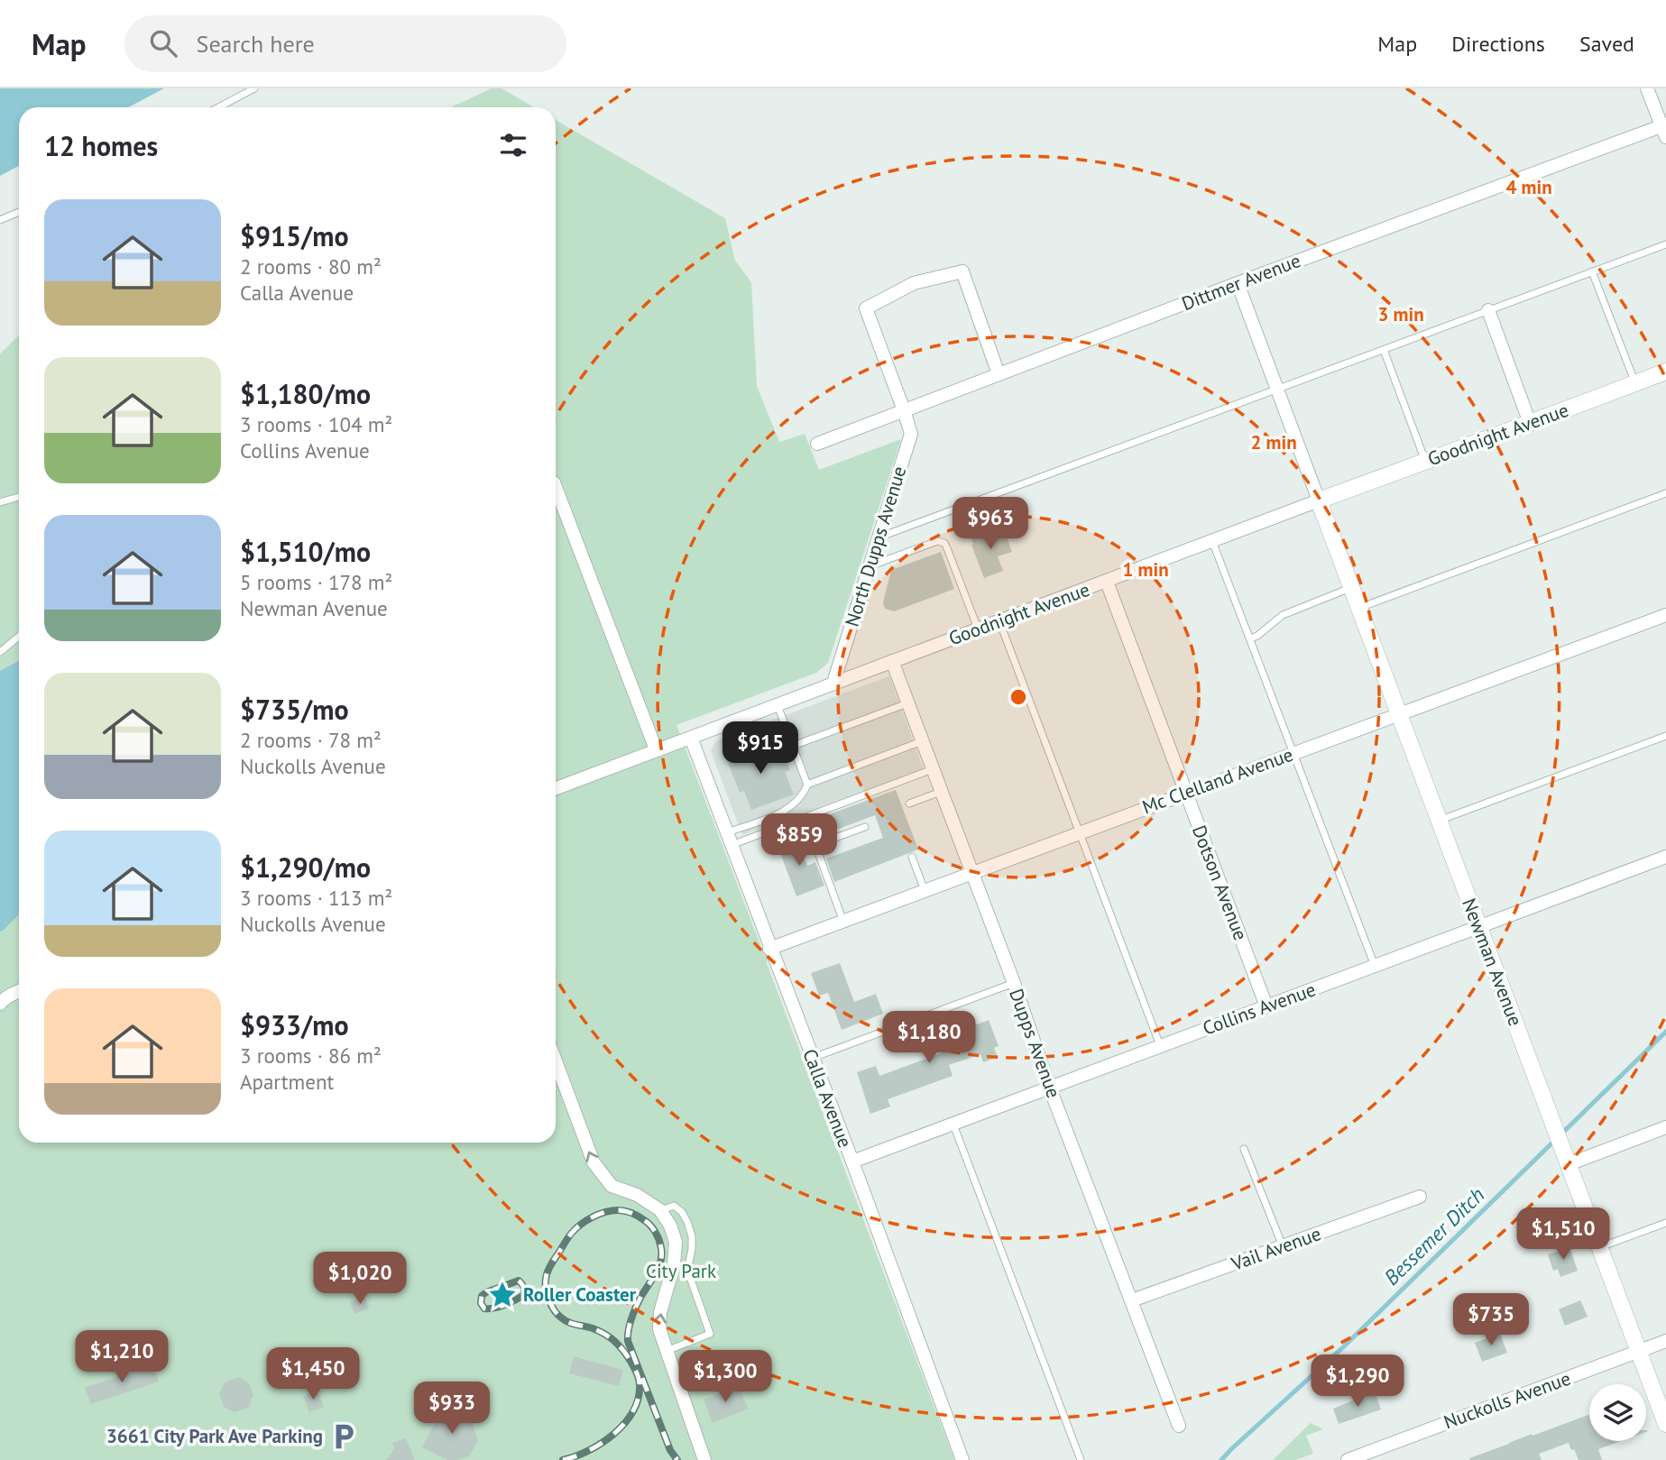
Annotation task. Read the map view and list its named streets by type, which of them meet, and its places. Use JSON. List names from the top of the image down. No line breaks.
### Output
{"streets":{"street":["Dittmer Avenue","Goodnight Avenue","North Dupps Avenue","Mc Clelland Avenue","Dotson Avenue","Newman Avenue","Collins Avenue","Dupps Avenue","Calla Avenue","Vail Avenue","Nuckolls Avenue"]},"crossings":[["Dittmer Avenue","North Dupps Avenue"],["Goodnight Avenue","North Dupps Avenue"],["Goodnight Avenue","Dotson Avenue"],["Goodnight Avenue","Newman Avenue"],["Goodnight Avenue","Dupps Avenue"],["Goodnight Avenue","Calla Avenue"],["Mc Clelland Avenue","Dotson Avenue"],["Mc Clelland Avenue","Newman Avenue"],["Mc Clelland Avenue","Dupps Avenue"],["Mc Clelland Avenue","Calla Avenue"],["Dotson Avenue","Collins Avenue"],["Newman Avenue","Collins Avenue"],["Newman Avenue","Nuckolls Avenue"],["Collins Avenue","Dupps Avenue"],["Collins Avenue","Calla Avenue"],["Dupps Avenue","Vail Avenue"]],"water":["Bessemer Ditch"],"parks":["City Park"],"places":{"place":["Roller Coaster"],"parking":["3661 City Park Ave Parking"]},"page":{"header":"Map","search":"Search here","nav":["Map","Directions","Saved"],"heading":"12 homes","list":[{"name":"$915/mo","note":"2 rooms · 80 m² · Calla Avenue"},{"name":"$1,180/mo","note":"3 rooms · 104 m² · Collins Avenue"},{"name":"$1,510/mo","note":"5 rooms · 178 m² · Newman Avenue"},{"name":"$735/mo","note":"2 rooms · 78 m² · Nuckolls Avenue"},{"name":"$1,290/mo","note":"3 rooms · 113 m² · Nuckolls Avenue"},{"name":"$933/mo","note":"3 rooms · 86 m² · Apartment"}],"price":["$963","$915","$859","$1,180","$1,510","$1,020","$735","$1,210","$1,450","$1,300","$1,290","$933"]},"rings":["4 min","3 min","2 min","1 min"]}
